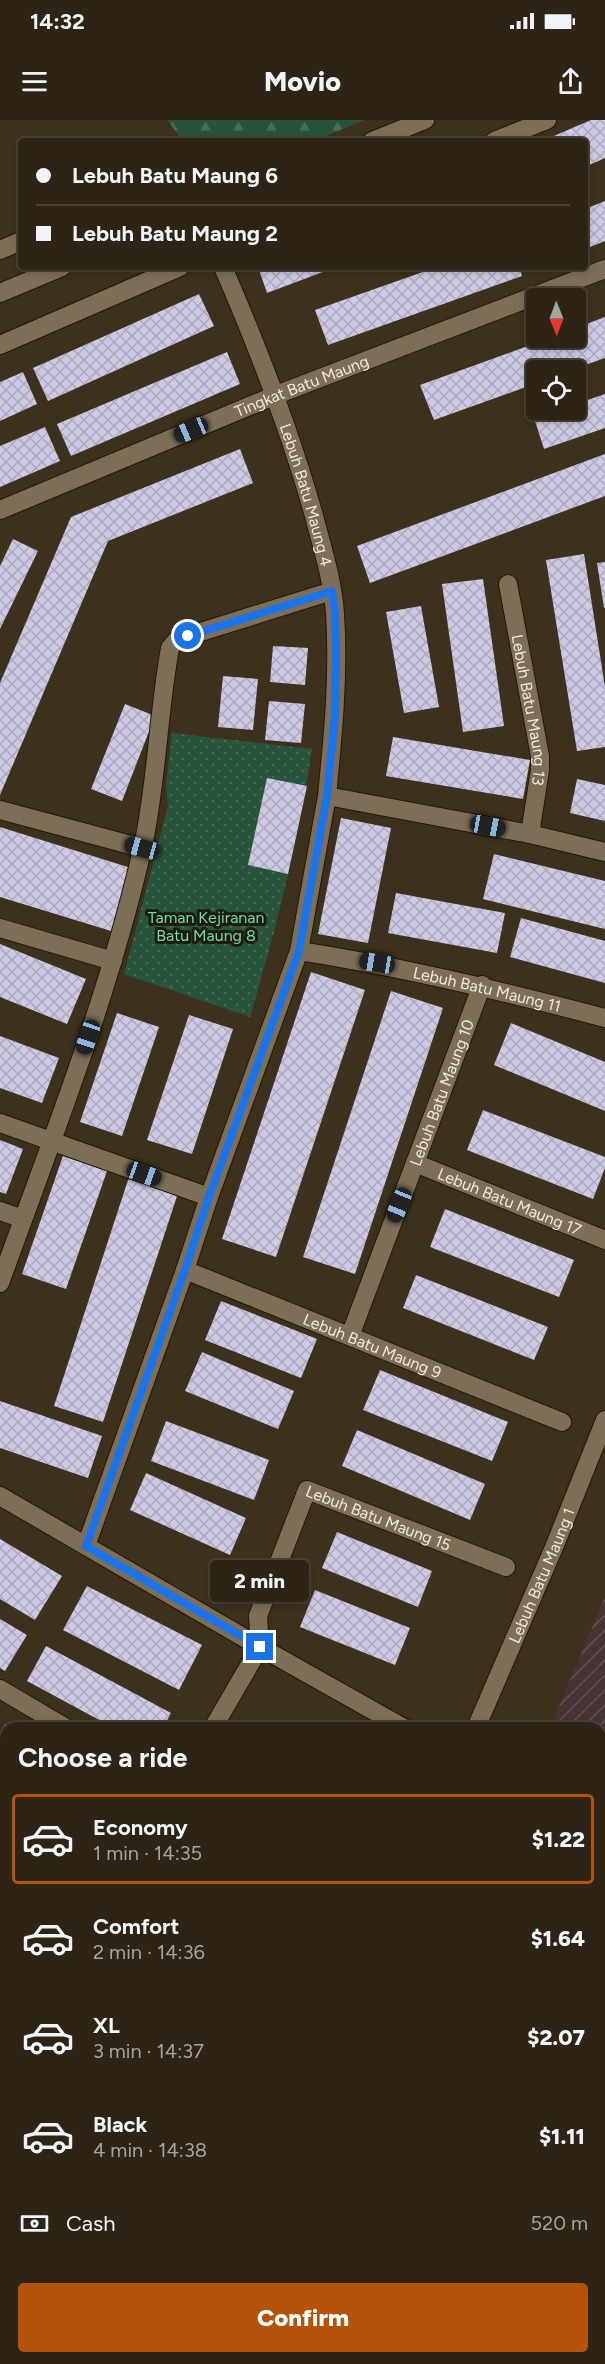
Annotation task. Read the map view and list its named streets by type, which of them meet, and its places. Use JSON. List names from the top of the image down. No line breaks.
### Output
{"streets":{"street":["Tingkat Batu Maung","Lebuh Batu Maung 4","Lebuh Batu Maung 13","Lebuh Batu Maung 11","Lebuh Batu Maung 10","Lebuh Batu Maung 17","Lebuh Batu Maung 9","Lebuh Batu Maung 15","Lebuh Batu Maung 1"]},"crossings":[["Tingkat Batu Maung","Lebuh Batu Maung 4"],["Lebuh Batu Maung 4","Lebuh Batu Maung 11"],["Lebuh Batu Maung 4","Lebuh Batu Maung 9"],["Lebuh Batu Maung 11","Lebuh Batu Maung 10"],["Lebuh Batu Maung 10","Lebuh Batu Maung 17"],["Lebuh Batu Maung 10","Lebuh Batu Maung 9"]],"parks":["Taman Kejiranan Batu Maung 8"],"north":"bottom","page":{"status":"14:32","header":"Movio","banner":["Lebuh Batu Maung 6","Lebuh Batu Maung 2"],"bubble":"2 min","heading":"Choose a ride","list":[{"name":"Economy","note":"1 min · 14:35","value":"$1.22"},{"name":"Comfort","note":"2 min · 14:36","value":"$1.64"},{"name":"XL","note":"3 min · 14:37","value":"$2.07"},{"name":"Black","note":"4 min · 14:38","value":"$1.11"}],"pay":["Cash","520 m"],"buttons":"Confirm"}}
